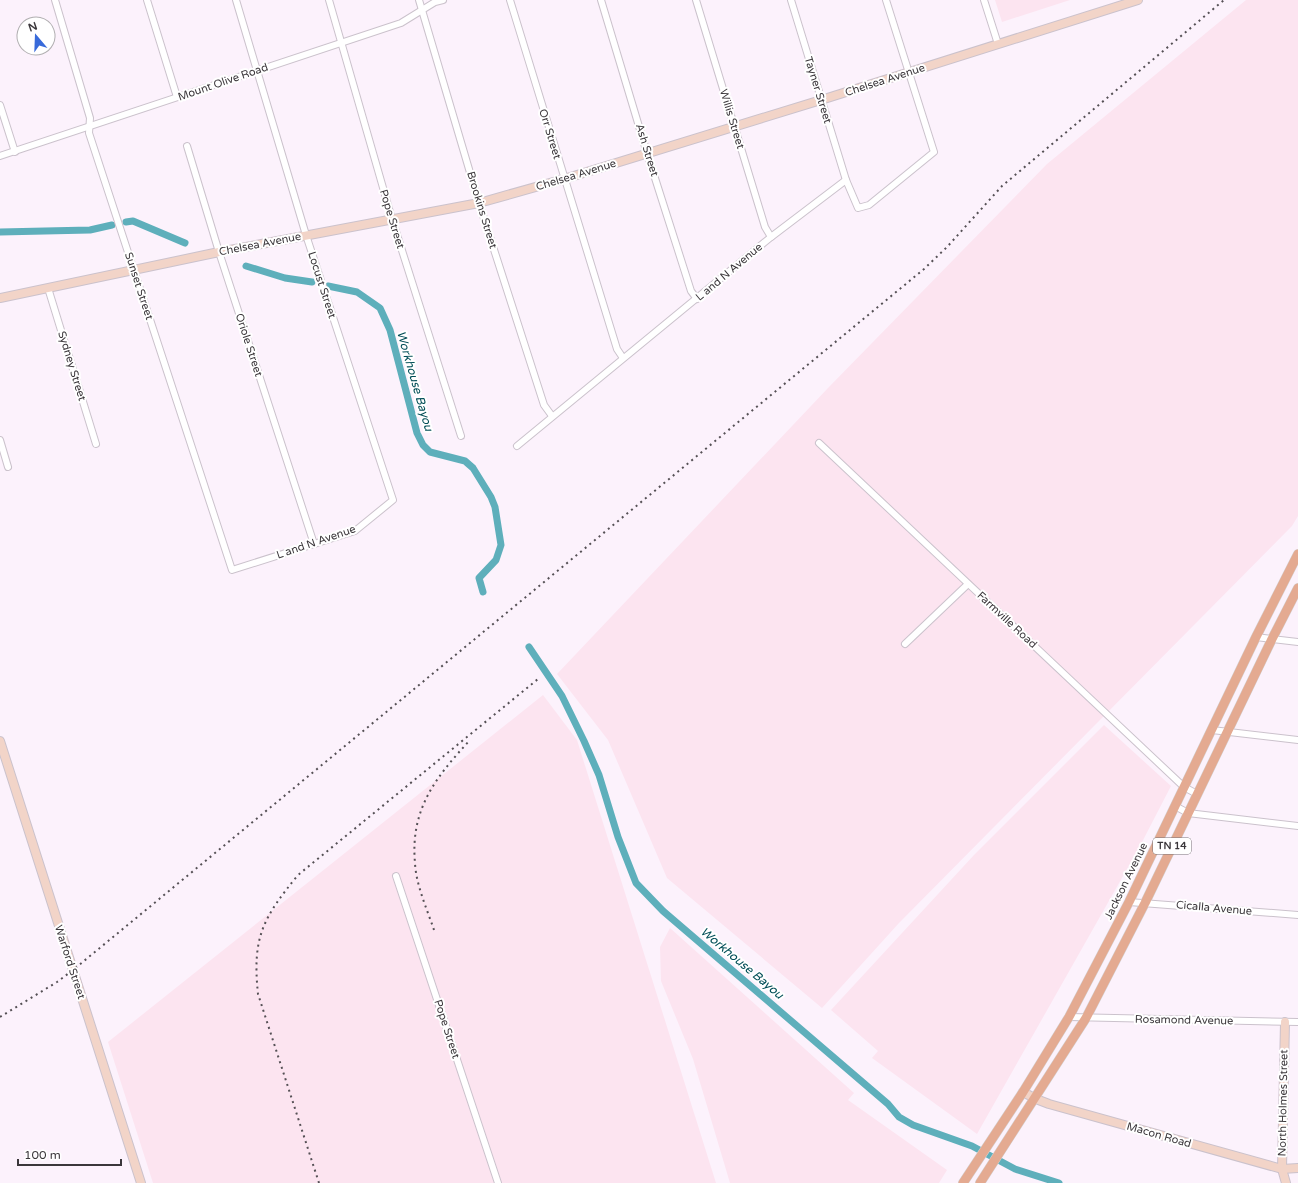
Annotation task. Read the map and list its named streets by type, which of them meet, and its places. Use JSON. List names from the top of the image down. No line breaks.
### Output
{"streets":{"main road":["Chelsea Avenue","TN 14","Jackson Avenue","Warford Street","North Holmes Street","Macon Road"],"street":["Mount Olive Road","Tayner Street","Willis Street","Orr Street","Ash Street","Brookins Street","Pope Street","L and N Avenue","Locust Street","Sunset Street","Oriole Street","Sydney Street","Farmville Road","Cicalla Avenue","Rosamond Avenue"]},"crossings":[["Chelsea Avenue","Tayner Street"],["Chelsea Avenue","Willis Street"],["Chelsea Avenue","Orr Street"],["Chelsea Avenue","Ash Street"],["Chelsea Avenue","Brookins Street"],["Chelsea Avenue","Pope Street"],["Chelsea Avenue","Locust Street"],["Chelsea Avenue","Sunset Street"],["Chelsea Avenue","Oriole Street"],["Chelsea Avenue","Sydney Street"],["Mount Olive Road","Brookins Street"],["Mount Olive Road","Pope Street"],["Mount Olive Road","Locust Street"],["Mount Olive Road","Sunset Street"],["Tayner Street","L and N Avenue"],["Willis Street","L and N Avenue"],["Orr Street","L and N Avenue"],["Ash Street","L and N Avenue"],["Brookins Street","L and N Avenue"],["L and N Avenue","Locust Street"],["L and N Avenue","Sunset Street"],["L and N Avenue","Oriole Street"],["Farmville Road","TN 14"],["Farmville Road","Jackson Avenue"],["TN 14","Cicalla Avenue"],["TN 14","Rosamond Avenue"],["TN 14","Macon Road"],["Jackson Avenue","Cicalla Avenue"],["Jackson Avenue","Rosamond Avenue"],["Jackson Avenue","Macon Road"],["Rosamond Avenue","North Holmes Street"],["North Holmes Street","Macon Road"]],"water":["Workhouse Bayou"],"scale_bar":"100 m","north":"top"}
